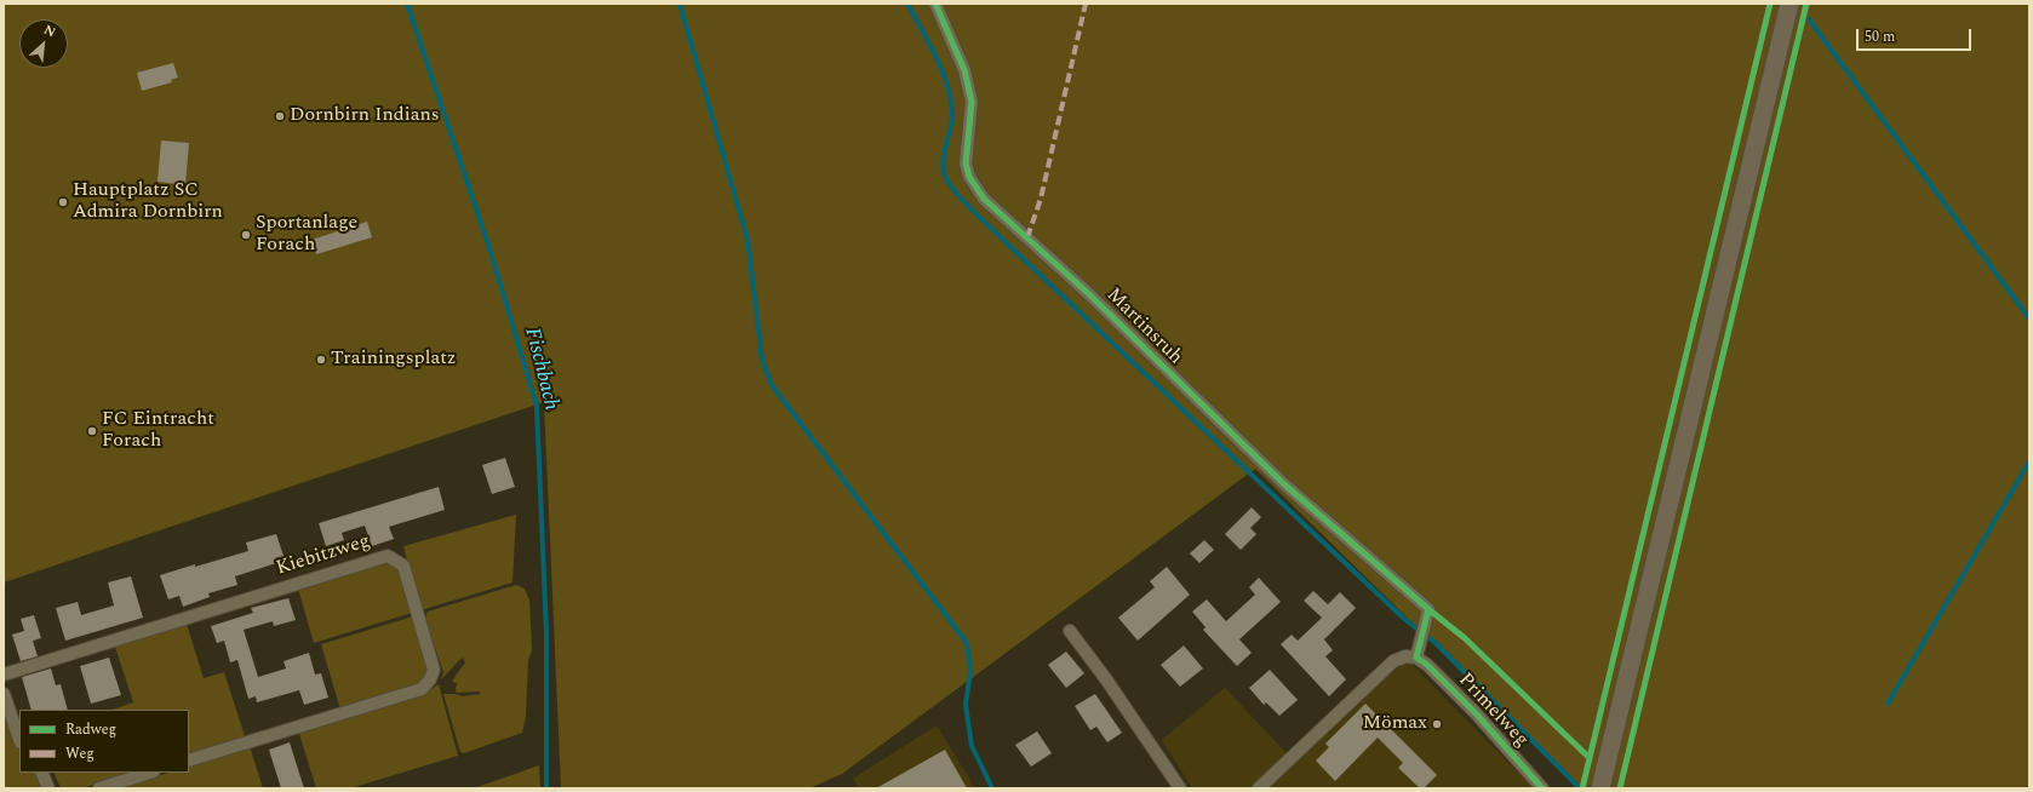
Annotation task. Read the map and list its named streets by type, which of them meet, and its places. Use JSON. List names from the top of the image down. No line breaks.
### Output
{"streets":{"street":["Martinsruh","Kiebitzweg","Primelweg"]},"crossings":[["Martinsruh","Primelweg"]],"water":["Fischbach"],"places":["Dornbirn Indians","Hauptplatz SC Admira Dornbirn","Sportanlage Forach","Trainingsplatz","FC Eintracht Forach","Mömax"],"legend":["Radweg","Weg"],"scale_bar":"50 m","north":"top right"}
